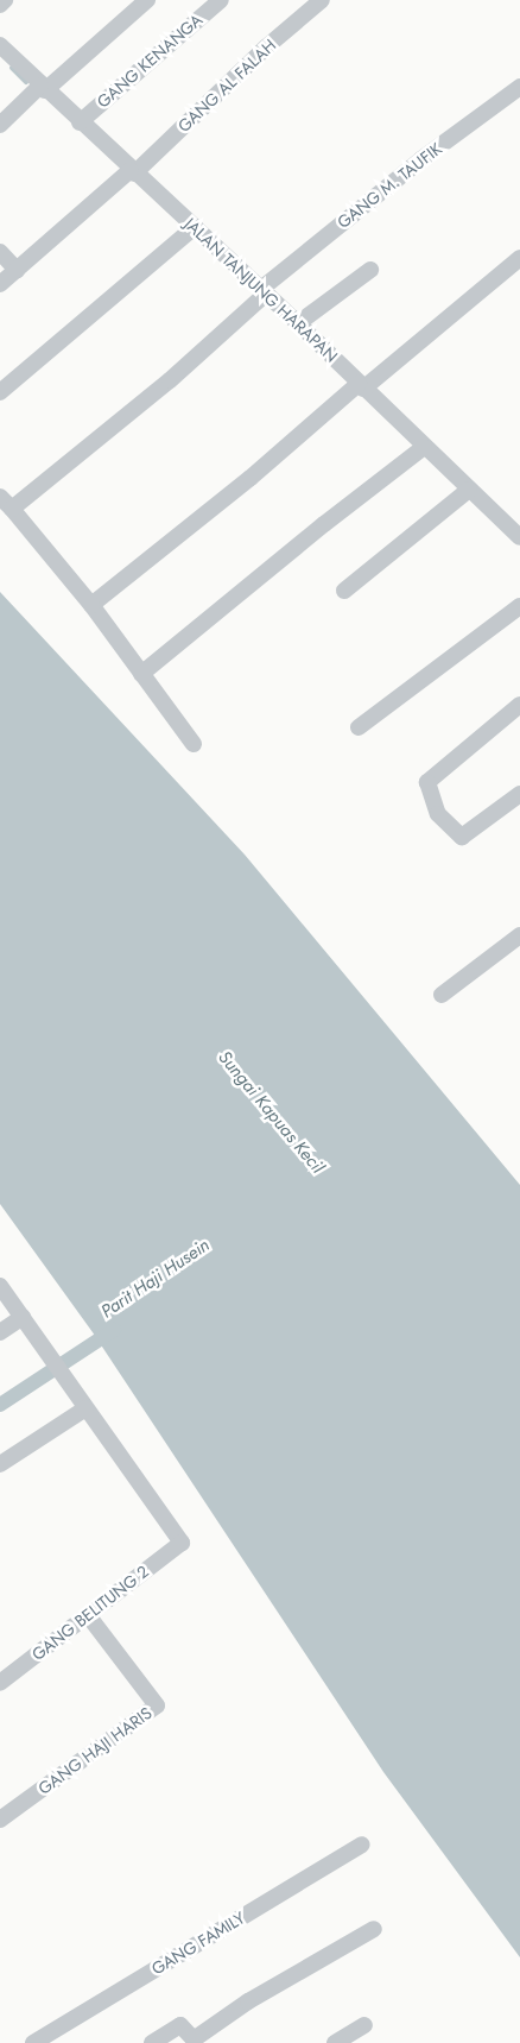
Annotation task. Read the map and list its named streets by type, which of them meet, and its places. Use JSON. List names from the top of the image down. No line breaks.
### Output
{"streets":{"street":["GANG KENANGA","GANG AL FALAH","GANG M. TAUFIK","JALAN TANJUNG HARAPAN","GANG BELITUNG 2","GANG HAJI HARIS","GANG FAMILY"]},"crossings":[["GANG KENANGA","JALAN TANJUNG HARAPAN"],["GANG AL FALAH","JALAN TANJUNG HARAPAN"],["GANG M. TAUFIK","JALAN TANJUNG HARAPAN"],["GANG BELITUNG 2","GANG HAJI HARIS"]],"water":["Sungai Kapuas Kecil","Parit Haji Husein"]}
